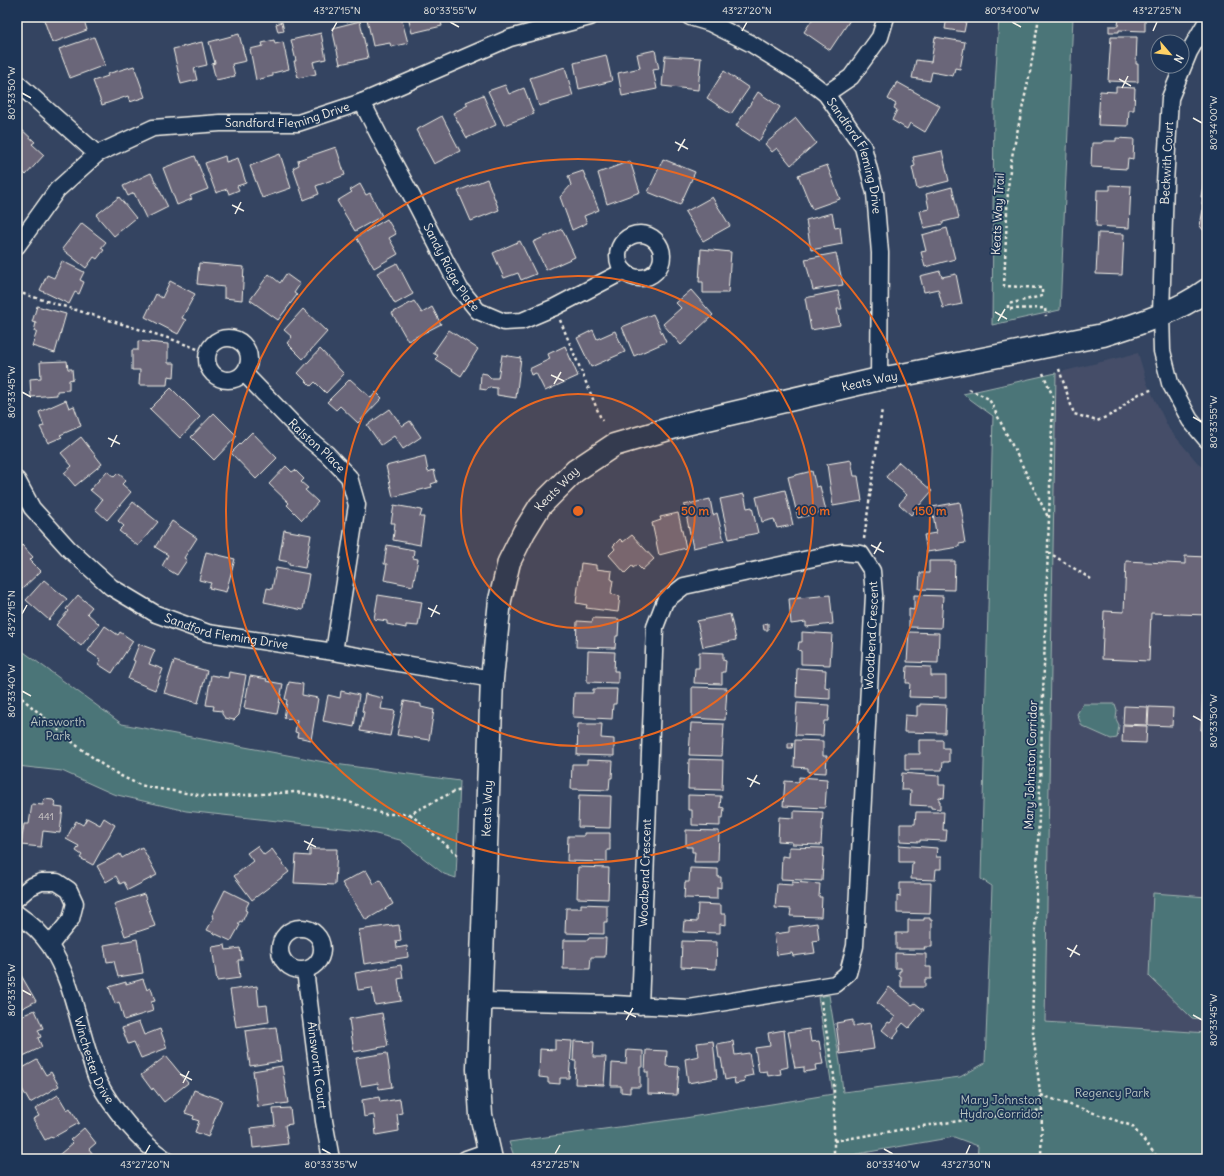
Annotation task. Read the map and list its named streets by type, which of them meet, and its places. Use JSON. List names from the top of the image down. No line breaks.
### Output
{"streets":{"street":["Sandford Fleming Drive","Beckwith Court","Sandy Ridge Place","Keats Way","Ralston Place","Woodbend Crescent","Winchester Drive","Ainsworth Court"],"path":["Keats Way Trail","Mary Johnston Corridor"]},"crossings":[["Sandford Fleming Drive","Sandy Ridge Place"],["Sandford Fleming Drive","Keats Way"],["Sandford Fleming Drive","Ralston Place"],["Beckwith Court","Keats Way"],["Keats Way","Woodbend Crescent"]],"parks":["Ainsworth Park","Regency Park","Mary Johnston Hydro Corridor"],"house_numbers":["441"],"north":"bottom right","coordinates":["43°27'15\"N","80°33'55\"W","43°27'20\"N","80°34'00\"W","43°27'25\"N","80°33'50\"W","80°33'45\"W","80°33'40\"W","80°33'35\"W","43°27'30\"N"],"rings":["50 m","100 m","150 m"]}
